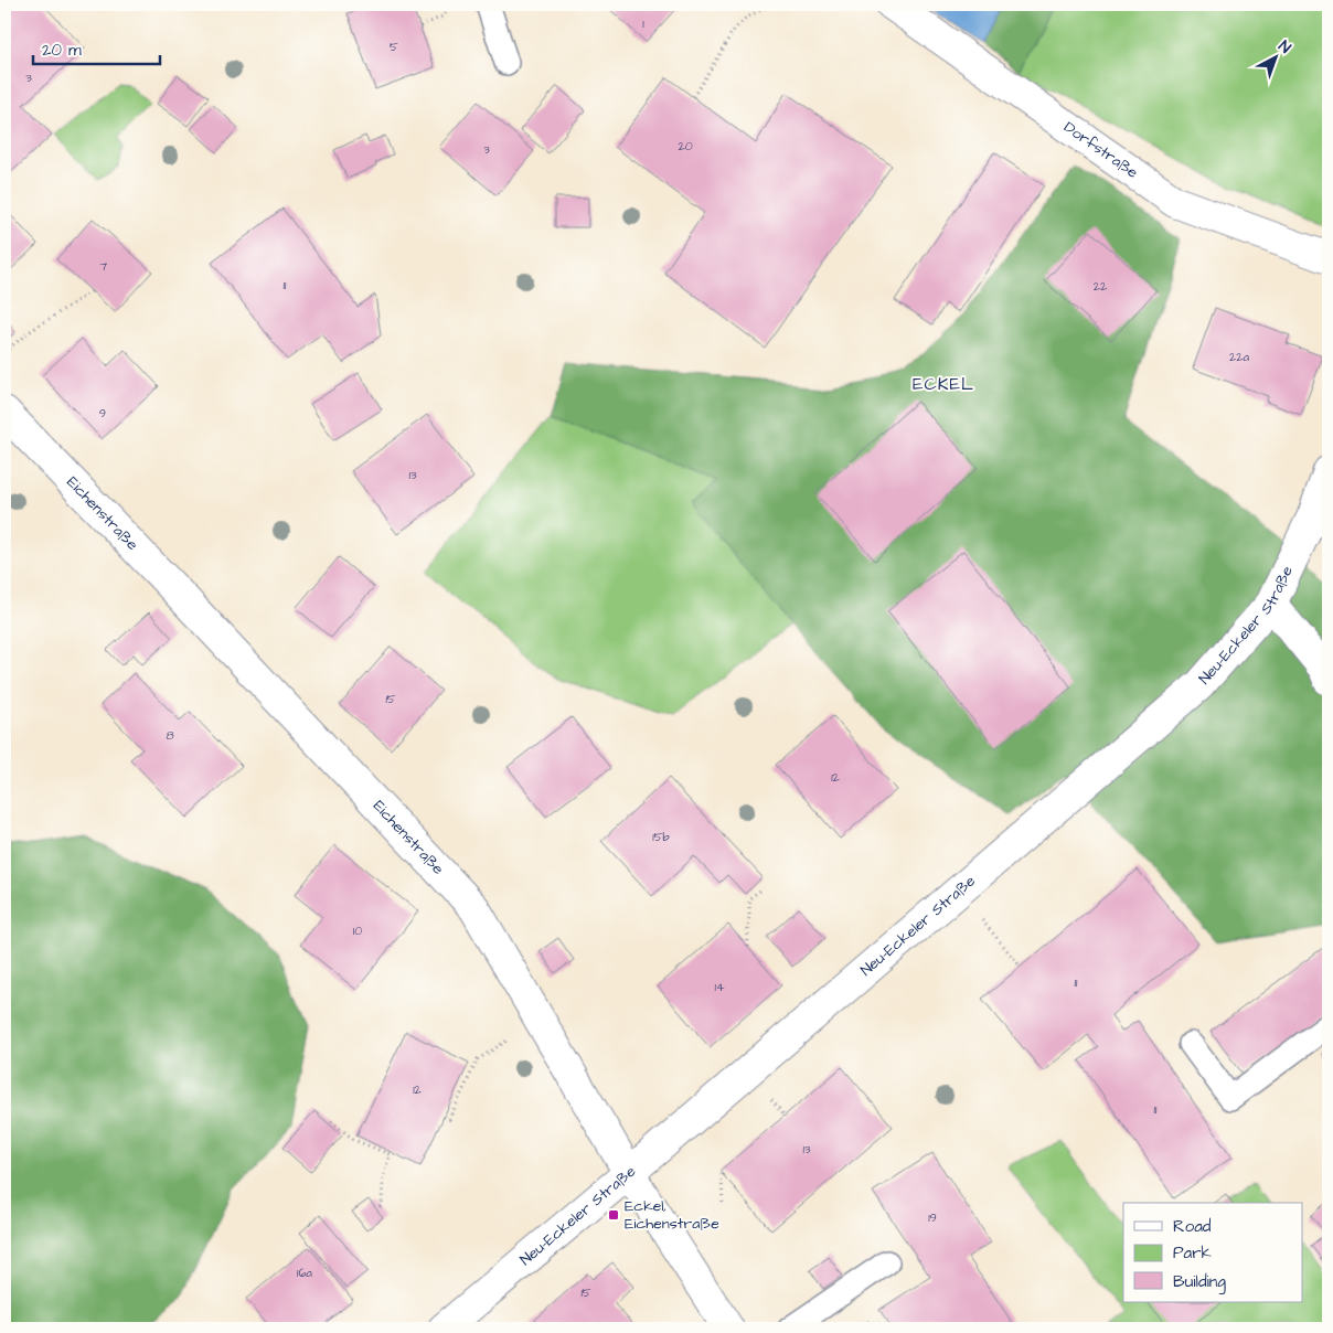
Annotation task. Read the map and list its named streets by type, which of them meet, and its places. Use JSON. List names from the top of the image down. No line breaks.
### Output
{"streets":{"street":["Dorfstraße","Eichenstraße","Neu-Eckeler Straße"]},"crossings":[["Eichenstraße","Neu-Eckeler Straße"]],"districts":["ECKEL"],"places":{"transit":["Eckel, Eichenstraße"]},"house_numbers":["1","5","3","20","3","7","11","22","22a","9","13","15","8","12","15b","10","11","14","12","11","13","19","16a","15"],"legend":["Road","Park","Building"],"scale_bar":"20 m","north":"top right"}
